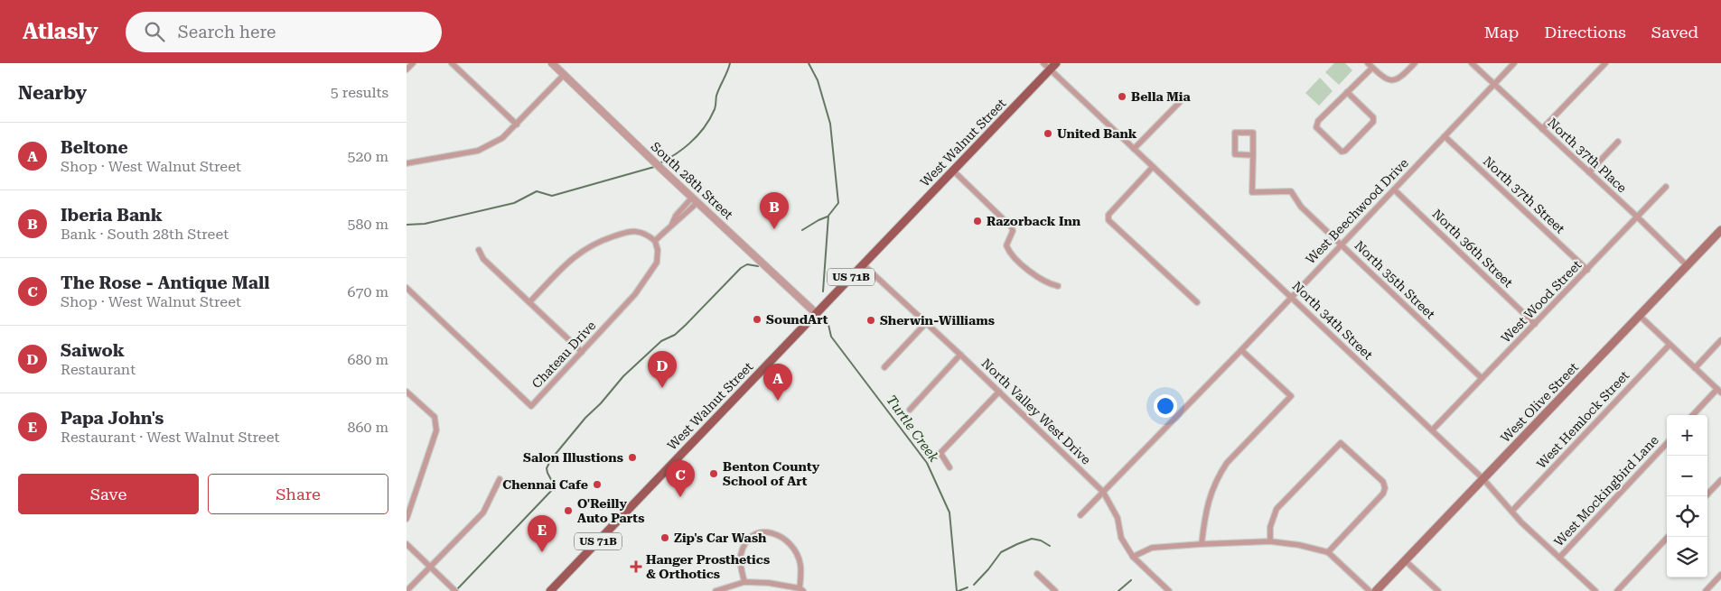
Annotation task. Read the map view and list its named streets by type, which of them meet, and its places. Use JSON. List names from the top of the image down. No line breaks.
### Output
{"streets":{"main road":["West Walnut Street","US 71B","West Olive Street"],"street":["North 37th Place","South 28th Street","North 37th Street","West Beechwood Drive","North 36th Street","North 35th Street","West Wood Street","North 34th Street","Chateau Drive","North Valley West Drive","West Hemlock Street","West Mockingbird Lane"]},"crossings":[["West Walnut Street","South 28th Street"],["West Walnut Street","North 34th Street"],["West Walnut Street","North Valley West Drive"],["North 37th Place","West Beechwood Drive"],["North 37th Place","West Wood Street"],["North 37th Place","West Olive Street"],["North 37th Street","West Beechwood Drive"],["North 37th Street","West Wood Street"],["West Beechwood Drive","North 36th Street"],["West Beechwood Drive","North 35th Street"],["West Beechwood Drive","North 34th Street"],["West Beechwood Drive","North Valley West Drive"],["North 36th Street","West Wood Street"],["North 35th Street","West Wood Street"],["West Wood Street","North 34th Street"],["North 34th Street","West Olive Street"],["North 34th Street","West Hemlock Street"],["North 34th Street","West Mockingbird Lane"]],"water":["Turtle Creek"],"places":{"other":["Bella Mia","United Bank","Razorback Inn","SoundArt","Sherwin-Williams","Salon Illustions","Benton County School of Art","Chennai Cafe","O'Reilly Auto Parts","Zip's Car Wash"],"health":["Hanger Prosthetics & Orthotics"]},"page":{"header":"Atlasly","search":"Search here","nav":["Map","Directions","Saved"],"heading":["Nearby","5 results"],"list":[{"mark":"A","name":"Beltone","note":"Shop · West Walnut Street","value":"520 m"},{"mark":"B","name":"Iberia Bank","note":"Bank · South 28th Street","value":"580 m"},{"mark":"C","name":"The Rose - Antique Mall","note":"Shop · West Walnut Street","value":"670 m"},{"mark":"D","name":"Saiwok","note":"Restaurant","value":"680 m"},{"mark":"E","name":"Papa John's","note":"Restaurant · West Walnut Street","value":"860 m"}],"pins":["B","D","A","C","E"],"map_buttons":["+","−"],"buttons":["Save","Share"]}}
